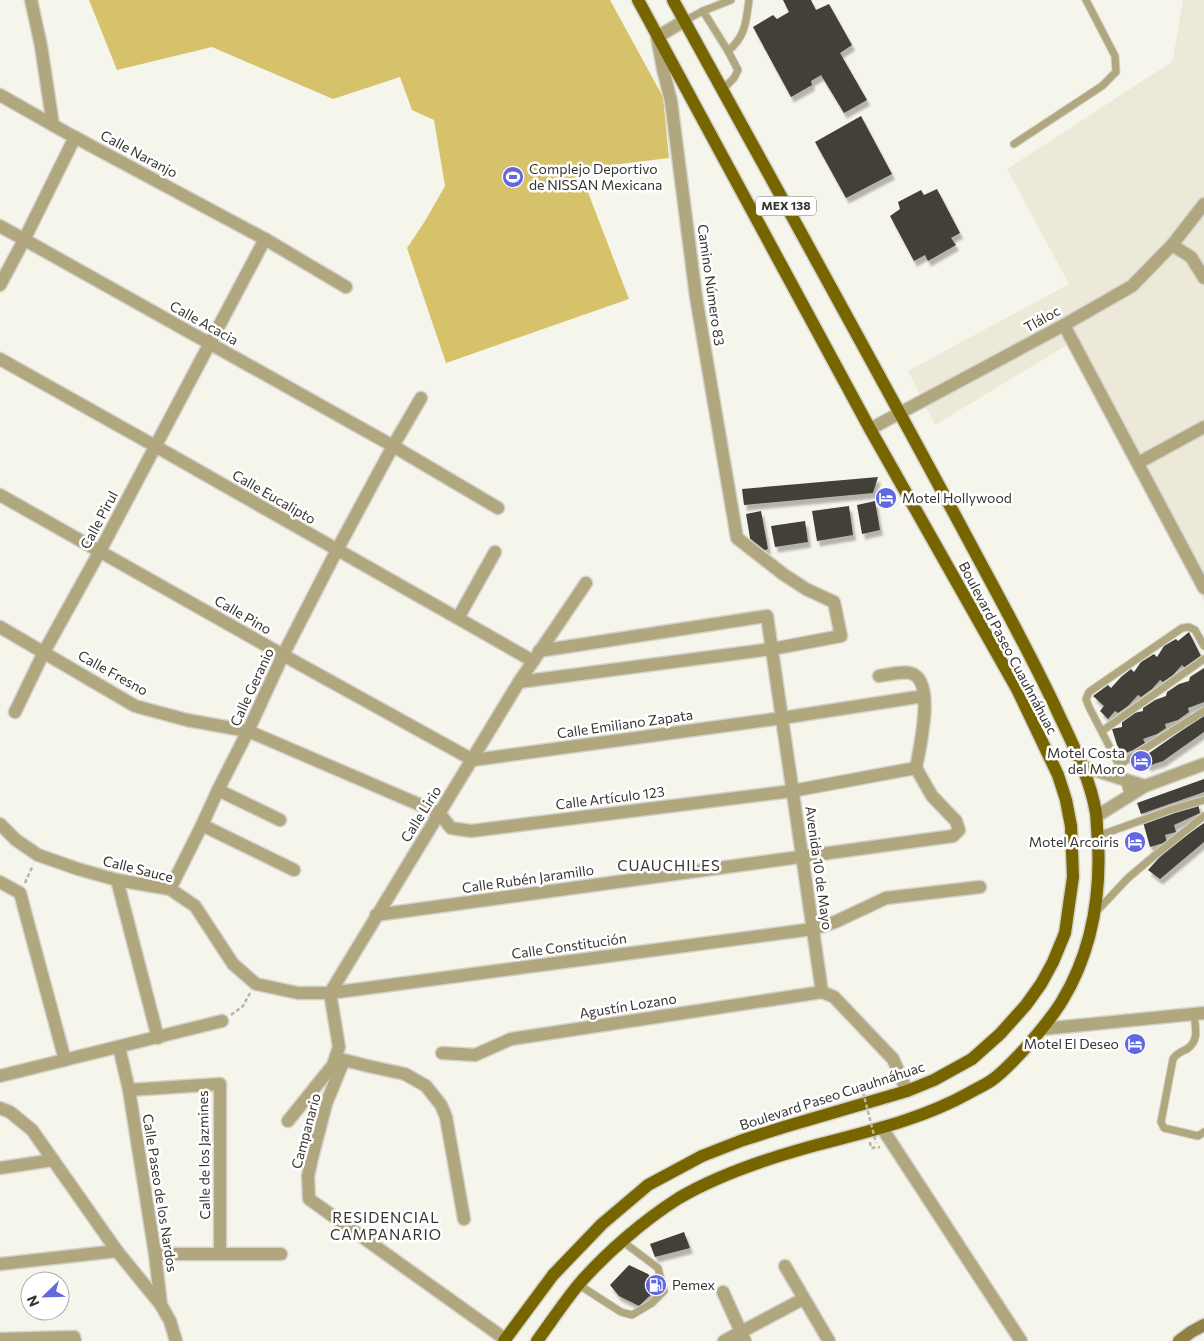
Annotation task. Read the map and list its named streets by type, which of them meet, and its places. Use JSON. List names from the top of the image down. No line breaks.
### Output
{"streets":{"main road":["MEX 138","Boulevard Paseo Cuauhnáhuac"],"street":["Calle Naranjo","Camino Número 83","Tláloc","Calle Acacia","Calle Eucalipto","Calle Pirul","Calle Pino","Calle Fresno","Calle Geranio","Calle Emiliano Zapata","Calle Artículo 123","Calle Lirio","Avenida 10 de Mayo","Calle Sauce","Calle Rubén Jaramillo","Calle Constitución","Agustín Lozano","Campanario","Calle de los Jazmines","Calle Paseo de los Nardos"]},"crossings":[["Calle Naranjo","Calle Pirul"],["Camino Número 83","Boulevard Paseo Cuauhnáhuac"],["Camino Número 83","Avenida 10 de Mayo"],["Tláloc","Boulevard Paseo Cuauhnáhuac"],["Calle Acacia","Calle Pirul"],["Calle Acacia","Calle Geranio"],["Calle Eucalipto","Calle Pirul"],["Calle Eucalipto","Calle Geranio"],["Calle Eucalipto","Calle Lirio"],["Calle Eucalipto","Avenida 10 de Mayo"],["Calle Pirul","Calle Pino"],["Calle Pirul","Calle Fresno"],["Calle Pino","Calle Geranio"],["Calle Pino","Calle Emiliano Zapata"],["Calle Pino","Calle Lirio"],["Boulevard Paseo Cuauhnáhuac","Campanario"],["Calle Fresno","Calle Geranio"],["Calle Fresno","Calle Artículo 123"],["Calle Fresno","Calle Lirio"],["Calle Geranio","Calle Sauce"],["Calle Emiliano Zapata","Calle Lirio"],["Calle Emiliano Zapata","Avenida 10 de Mayo"],["Calle Artículo 123","Calle Lirio"],["Calle Artículo 123","Avenida 10 de Mayo"],["Calle Artículo 123","Calle Rubén Jaramillo"],["Calle Lirio","Avenida 10 de Mayo"],["Calle Lirio","Calle Sauce"],["Calle Lirio","Calle Rubén Jaramillo"],["Calle Lirio","Calle Constitución"],["Avenida 10 de Mayo","Calle Rubén Jaramillo"],["Avenida 10 de Mayo","Calle Constitución"],["Avenida 10 de Mayo","Agustín Lozano"],["Calle Sauce","Calle Constitución"],["Calle de los Jazmines","Calle Paseo de los Nardos"]],"districts":["CUAUCHILES","RESIDENCIAL CAMPANARIO"],"places":{"sports":["Complejo Deportivo de NISSAN Mexicana"],"hotel":["Motel Hollywood","Motel Costa del Moro","Motel Arcoiris","Motel El Deseo"],"fuel station":["Pemex"]},"north":"bottom left"}
